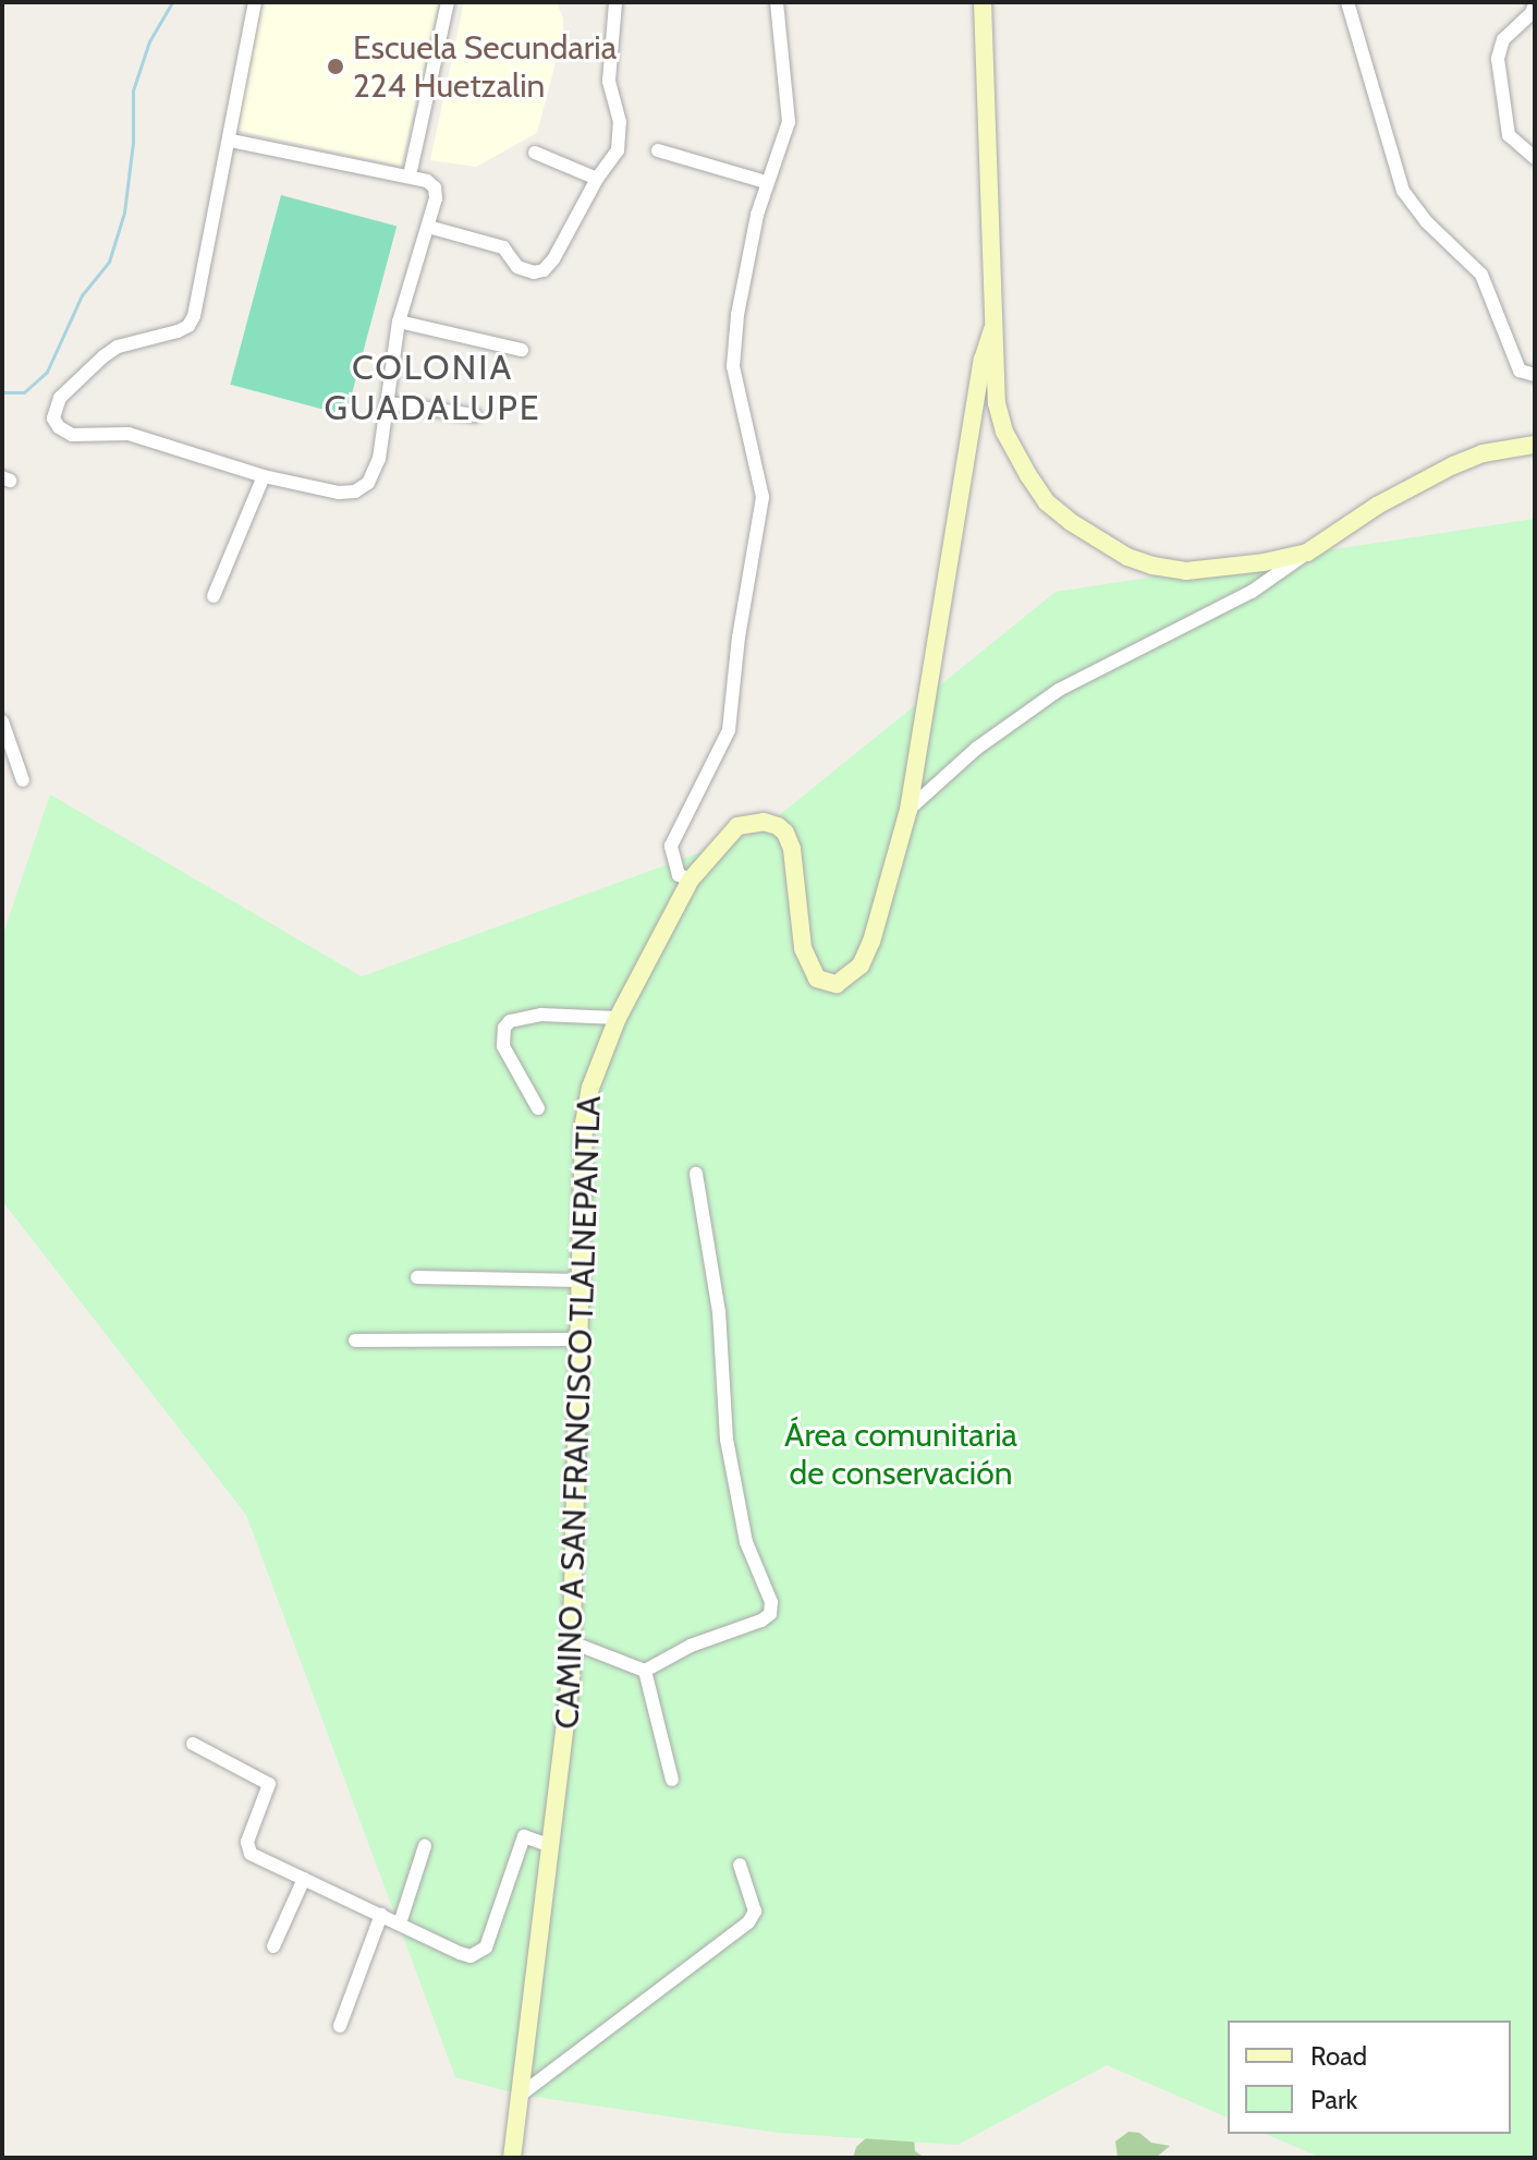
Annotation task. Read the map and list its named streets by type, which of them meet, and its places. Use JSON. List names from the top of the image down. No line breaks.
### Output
{"streets":{"street":["CAMINO A SAN FRANCISCO TLALNEPANTLA"]},"districts":["COLONIA GUADALUPE"],"parks":["Área comunitaria de conservación"],"places":["Escuela Secundaria 224 Huetzalin"],"legend":["Road","Park"]}
